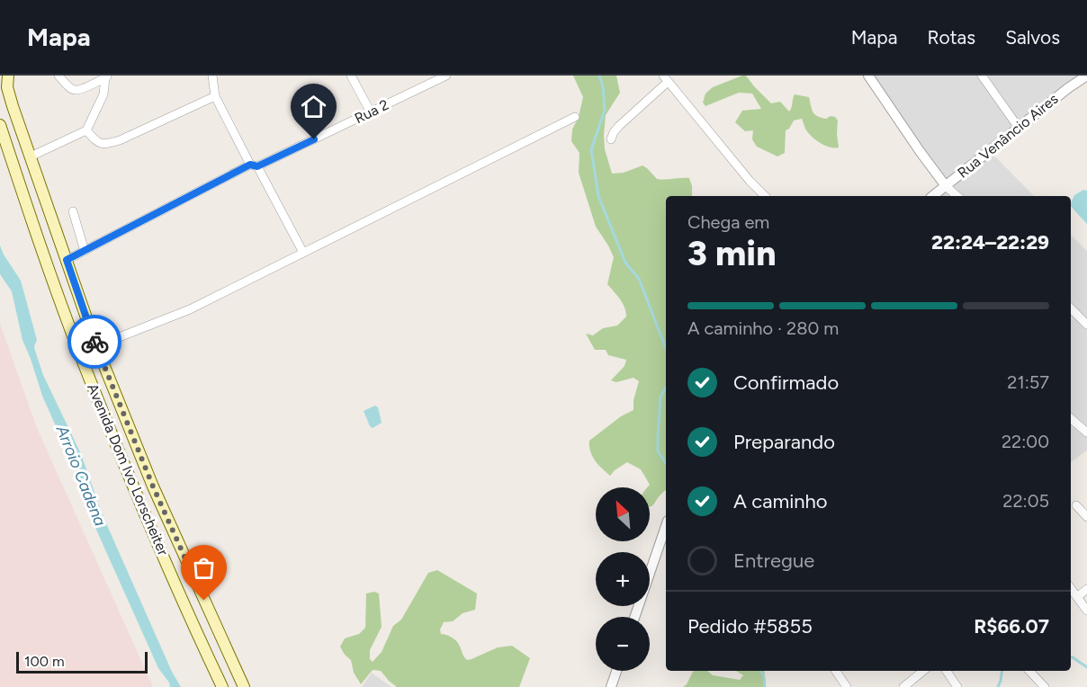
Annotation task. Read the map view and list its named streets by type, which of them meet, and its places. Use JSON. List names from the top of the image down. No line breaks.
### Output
{"streets":{"main road":["Avenida Dom Ivo Lorscheiter"],"street":["Rua 2","Rua Venâncio Aires"]},"crossings":[["Rua 2","Avenida Dom Ivo Lorscheiter"]],"water":["Arroio Cadena"],"scale_bar":"100 m","north":"top left","page":{"header":"Mapa","nav":["Mapa","Rotas","Salvos"],"heading":["3 min","Chega em","22:24–22:29"],"panel":["Pedido #5855","R$66.07"],"bar":"A caminho · 280 m","list":[["Confirmado","21:57"],["Preparando","22:00"],["A caminho","22:05"],"Entregue"],"map_buttons":["+","−"],"scale":"100 m"}}
